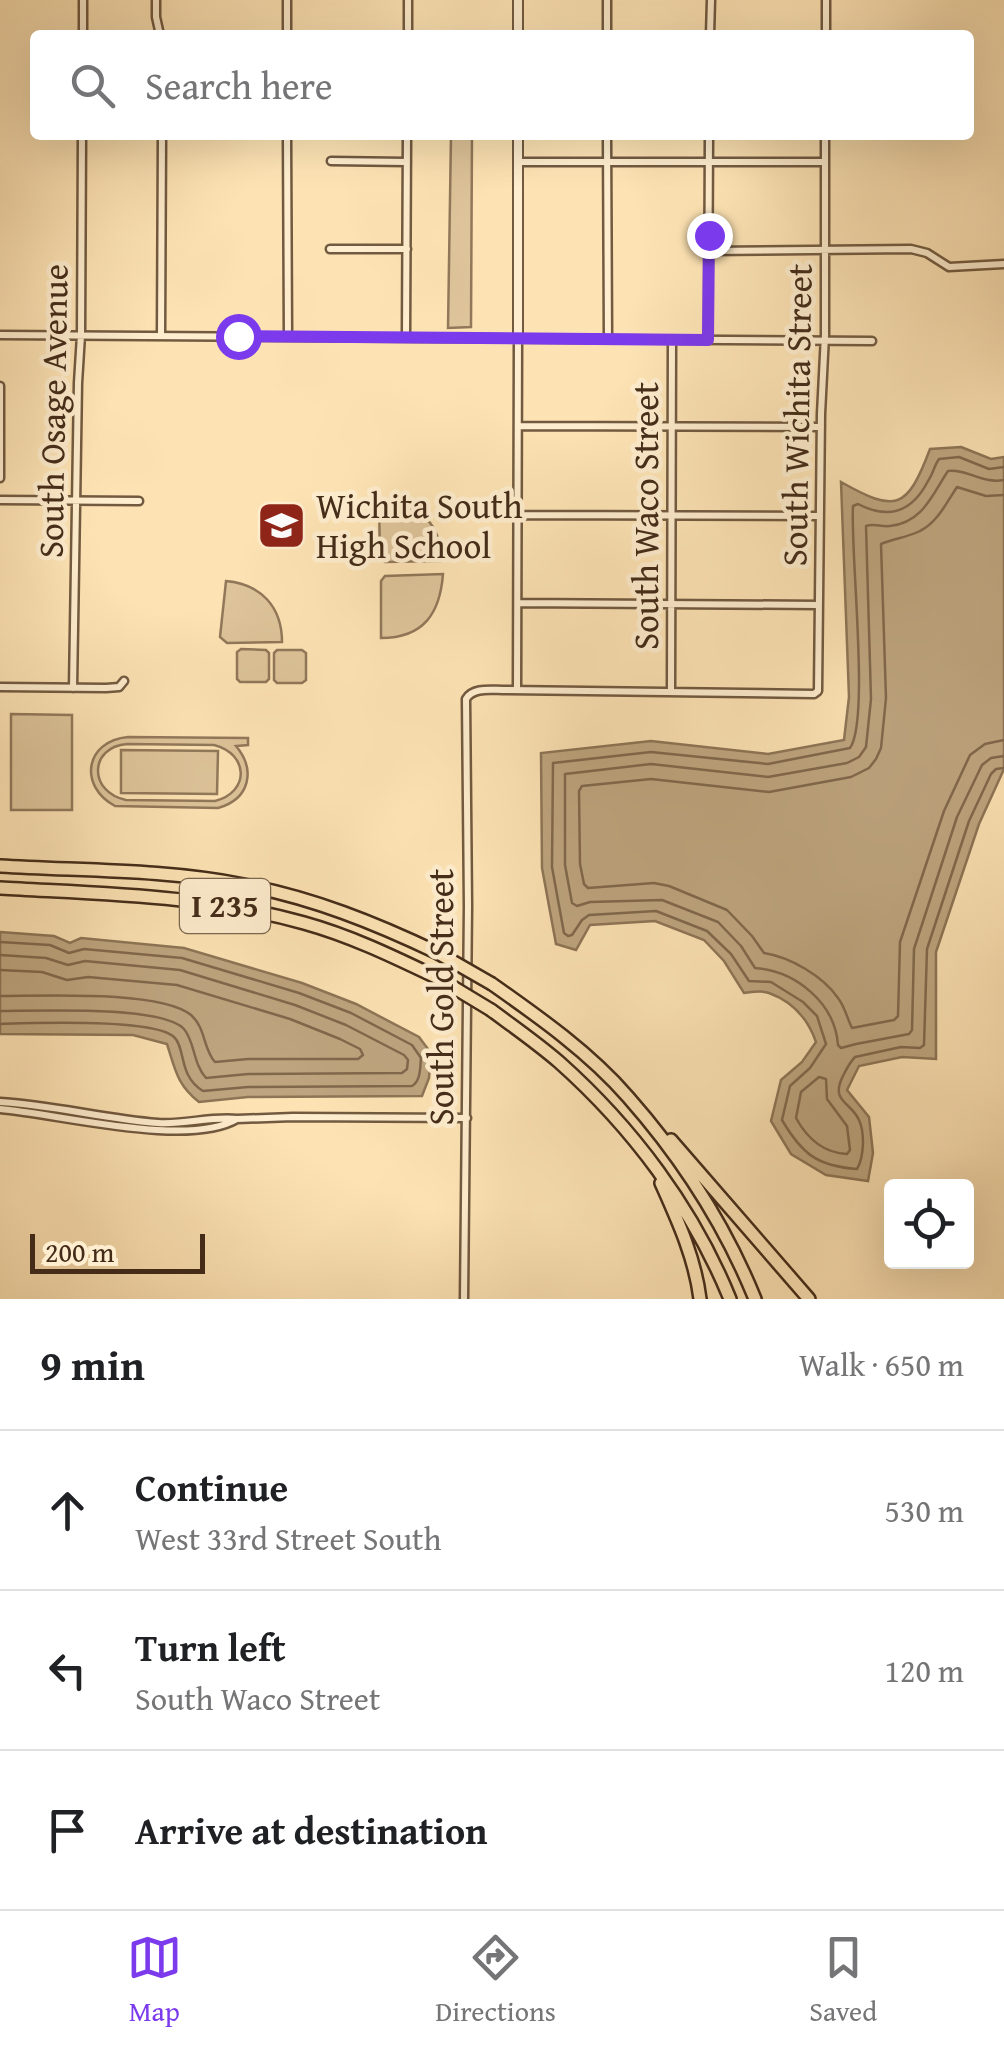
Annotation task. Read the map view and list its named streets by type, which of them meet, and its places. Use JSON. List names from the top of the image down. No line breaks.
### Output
{"streets":{"highway":["I 235"],"street":["South Osage Avenue","South Wichita Street","South Waco Street","South Gold Street"]},"crossings":[["South Wichita Street","South Waco Street"]],"places":{"school or university":["Wichita South High School"]},"scale_bar":"200 m","page":{"search":"Search here","scale":"200 m","heading":["9 min","Walk · 650 m"],"list":[["Continue","West 33rd Street South","530 m"],["Turn left","South Waco Street","120 m"],"Arrive at destination"],"nav":["Map","Directions","Saved"]}}
